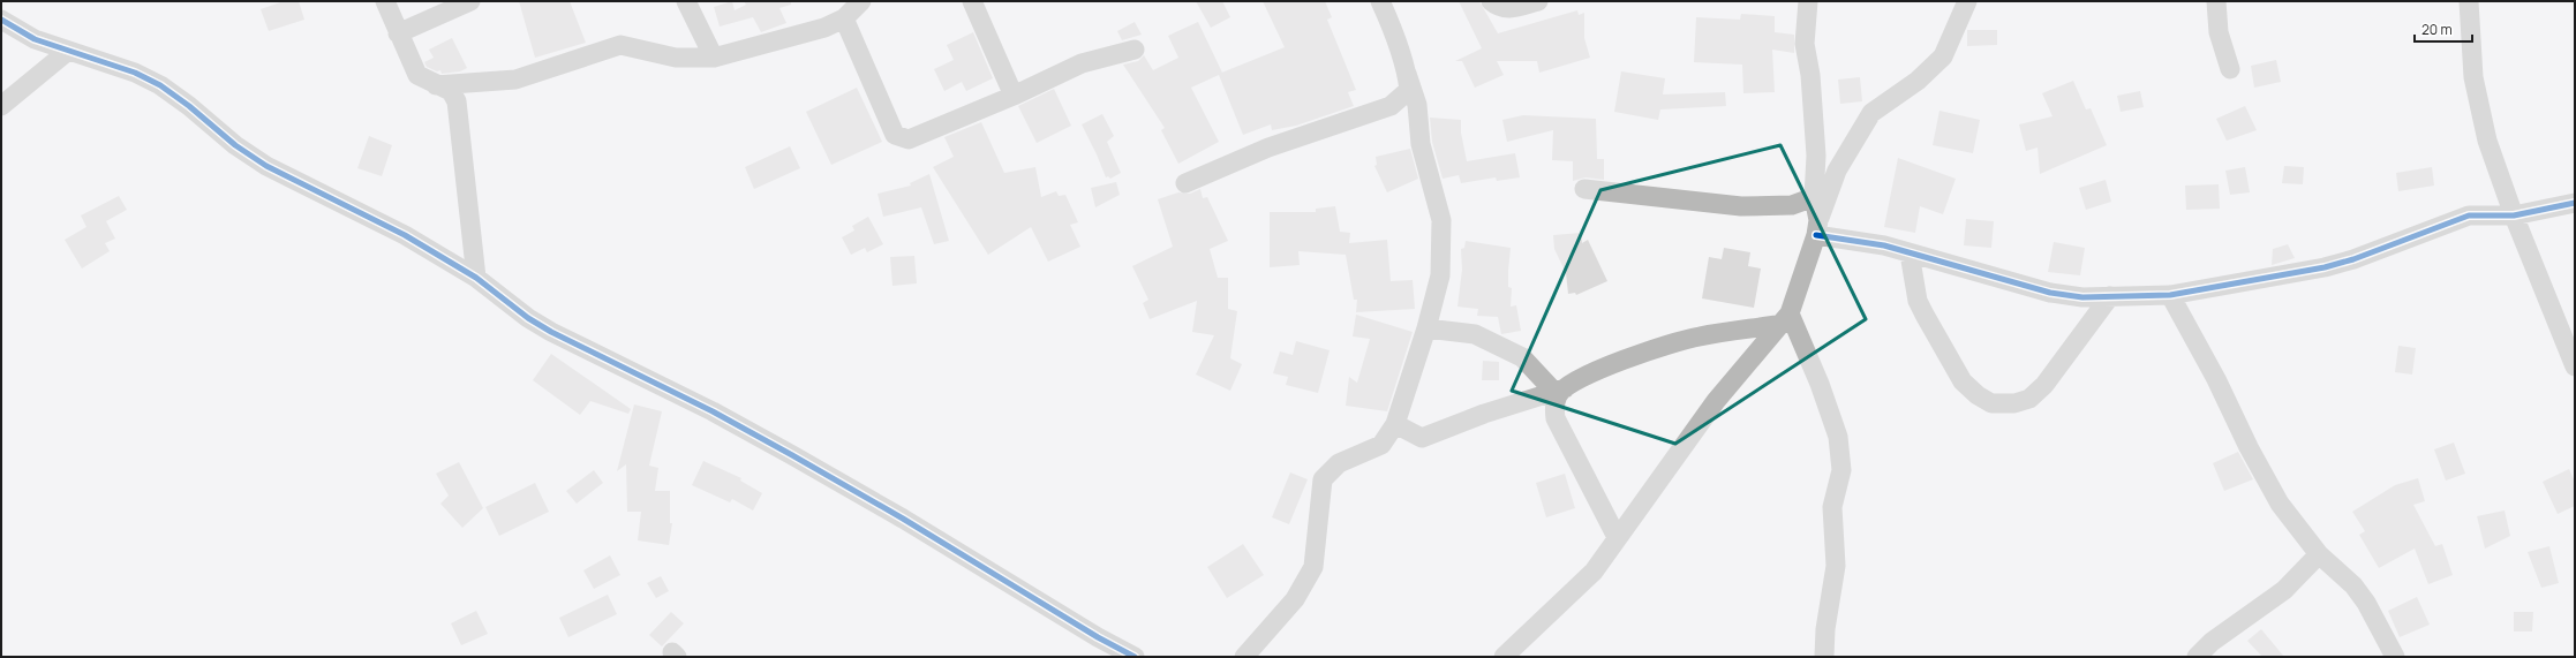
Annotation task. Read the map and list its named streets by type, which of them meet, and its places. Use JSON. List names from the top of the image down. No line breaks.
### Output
{"scale_bar":"20 m"}
